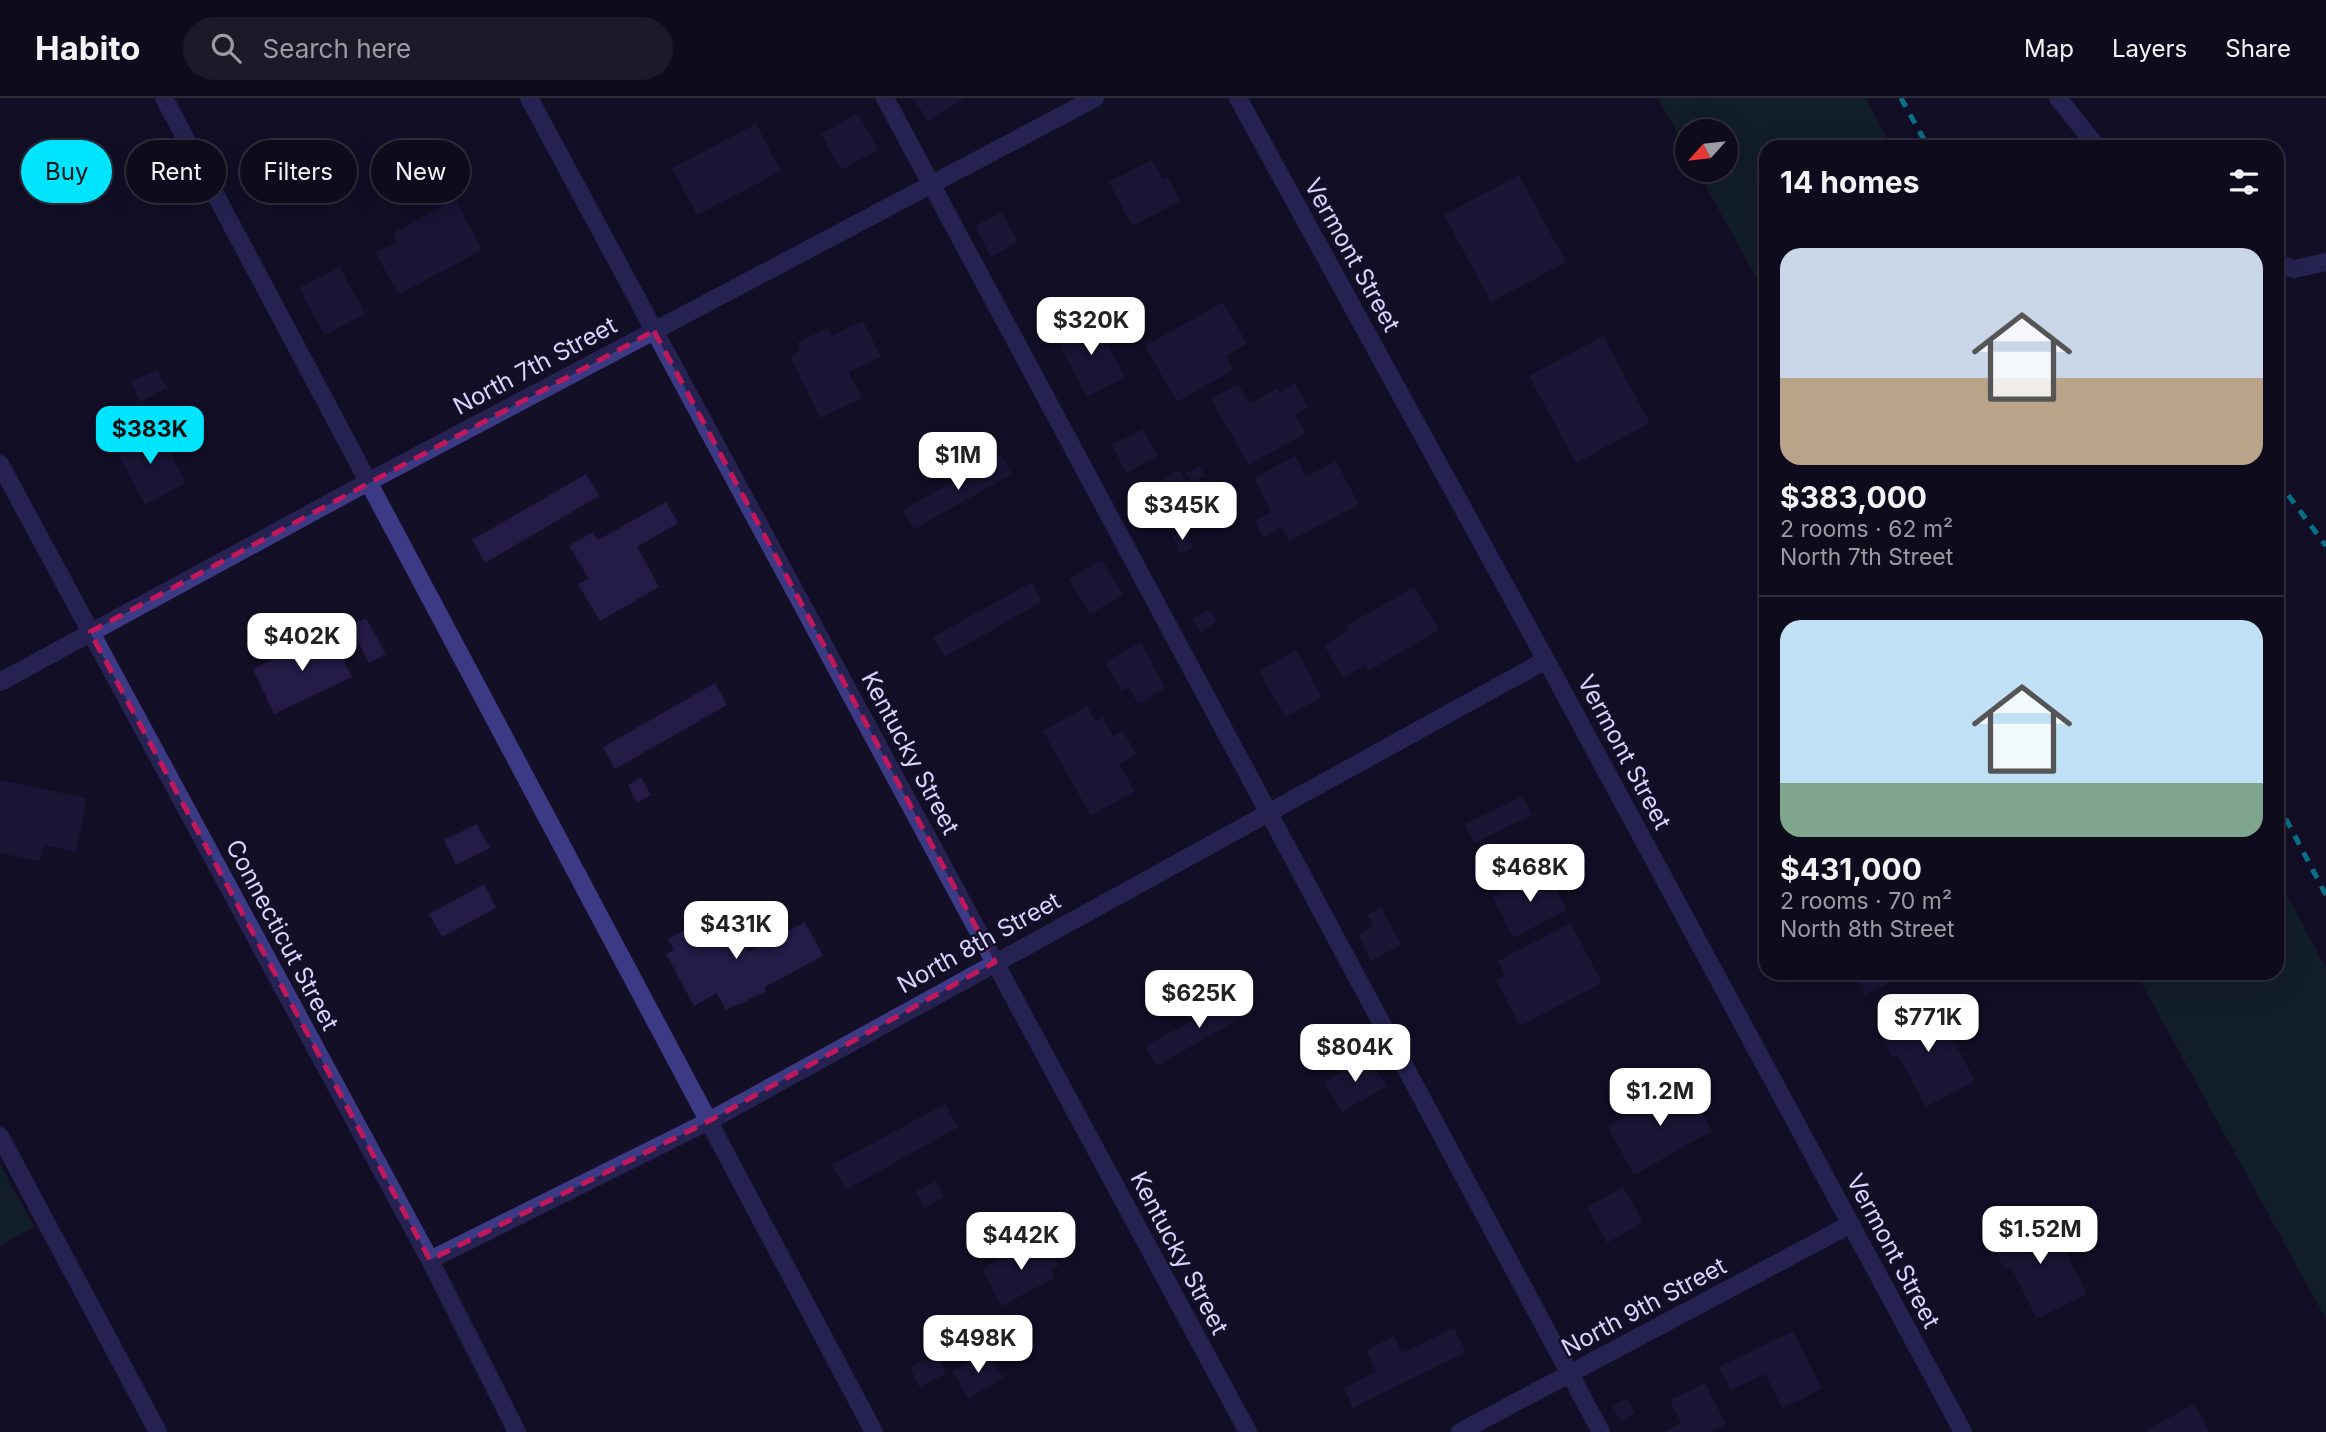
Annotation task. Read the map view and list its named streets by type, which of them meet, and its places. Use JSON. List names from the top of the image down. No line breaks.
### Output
{"streets":{"street":["Vermont Street","North 7th Street","Kentucky Street","Connecticut Street","North 8th Street","North 9th Street"]},"crossings":[["Vermont Street","North 8th Street"],["Vermont Street","North 9th Street"],["North 7th Street","Kentucky Street"],["North 7th Street","Connecticut Street"],["Kentucky Street","North 8th Street"],["Connecticut Street","North 8th Street"]],"north":"bottom left","page":{"header":"Habito","search":"Search here","nav":["Map","Layers","Share"],"chip":["Buy","Rent","Filters","New"],"heading":"14 homes","list":[{"name":"$383,000","note":"2 rooms · 62 m² · North 7th Street"},{"name":"$431,000","note":"2 rooms · 70 m² · North 8th Street"}],"price":["$320K","$383K","$1M","$345K","$402K","$468K","$431K","$625K","$771K","$804K","$1.2M","$1.52M","$442K","$498K"]}}
